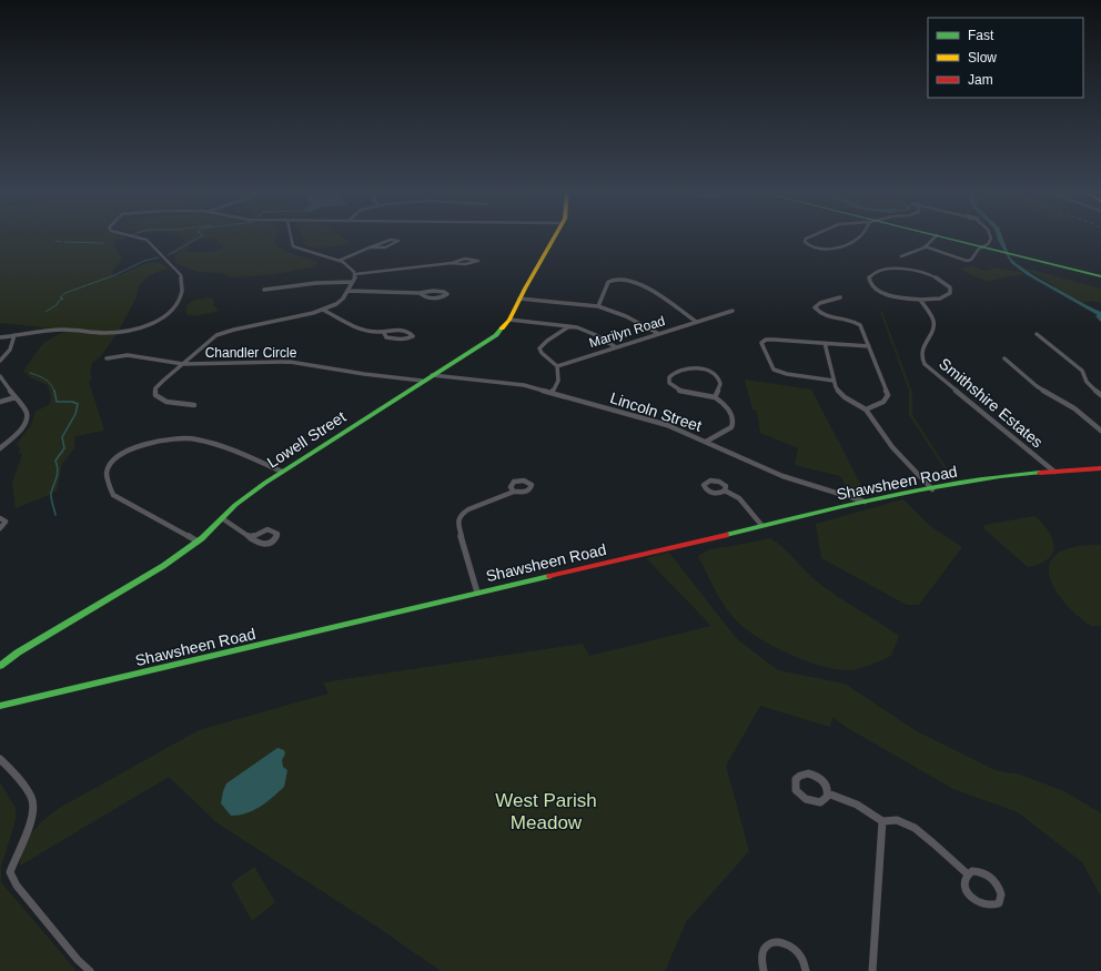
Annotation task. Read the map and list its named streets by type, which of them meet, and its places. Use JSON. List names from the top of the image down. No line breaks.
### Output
{"streets":{"main road":["Lowell Street","Shawsheen Road"],"street":["Marilyn Road","Chandler Circle","Smithshire Estates","Lincoln Street"]},"crossings":[["Chandler Circle","Lowell Street"],["Smithshire Estates","Shawsheen Road"],["Lincoln Street","Lowell Street"],["Lincoln Street","Shawsheen Road"]],"parks":["West Parish Meadow"],"legend":["Fast","Slow","Jam"]}
